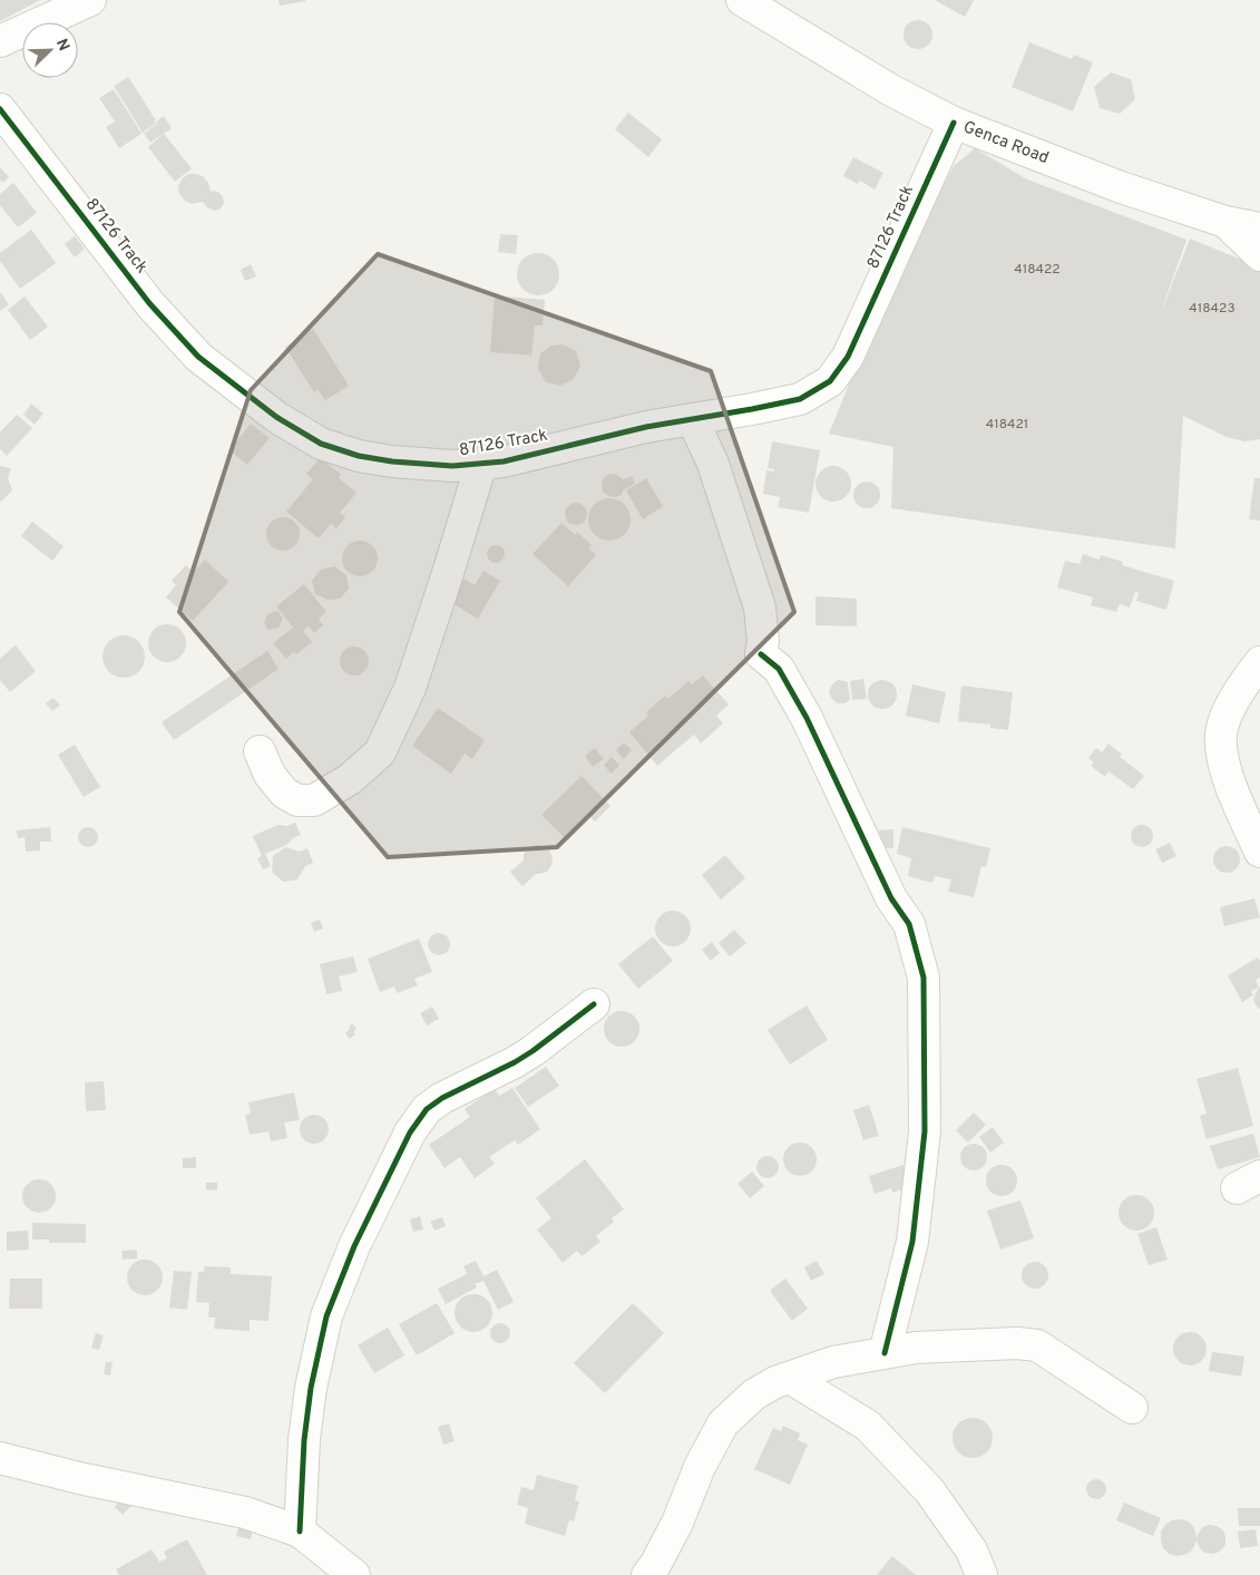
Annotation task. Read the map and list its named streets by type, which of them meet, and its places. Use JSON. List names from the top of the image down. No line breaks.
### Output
{"streets":{"street":["Genca Road","87126 Track"]},"crossings":[["Genca Road","87126 Track"]],"house_numbers":["418422","418423","418421"],"north":"top right"}
